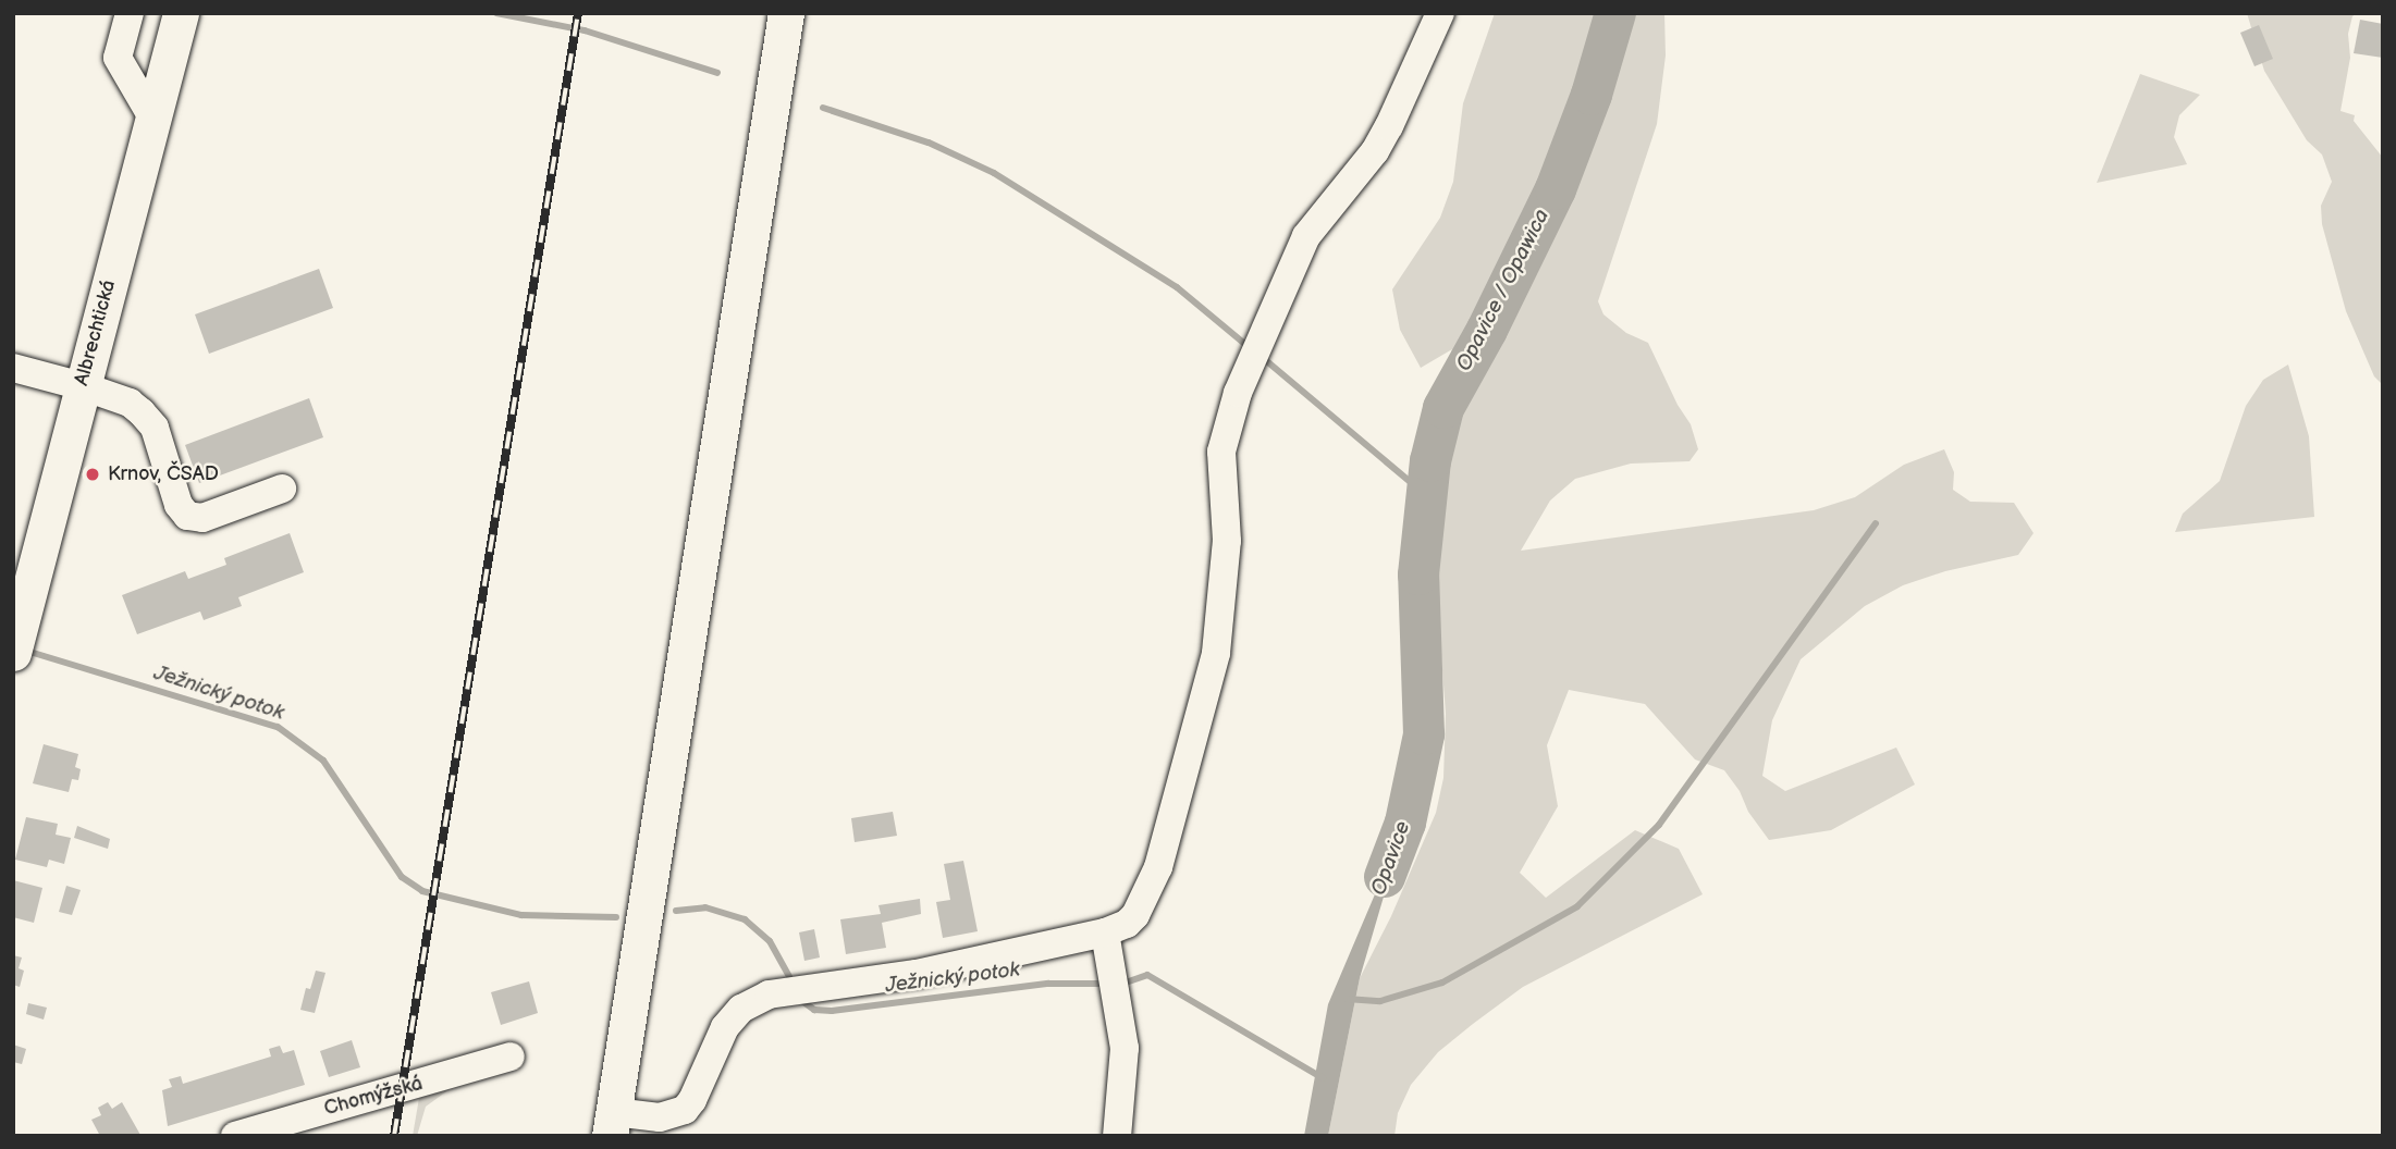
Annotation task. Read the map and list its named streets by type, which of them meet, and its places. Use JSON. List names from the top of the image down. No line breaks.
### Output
{"streets":{"main road":["Albrechtická"],"street":["Chomýžská"]},"water":["Opavice / Opawica","Ježnický potok","Opavice"],"places":["Krnov, ČSAD"]}
